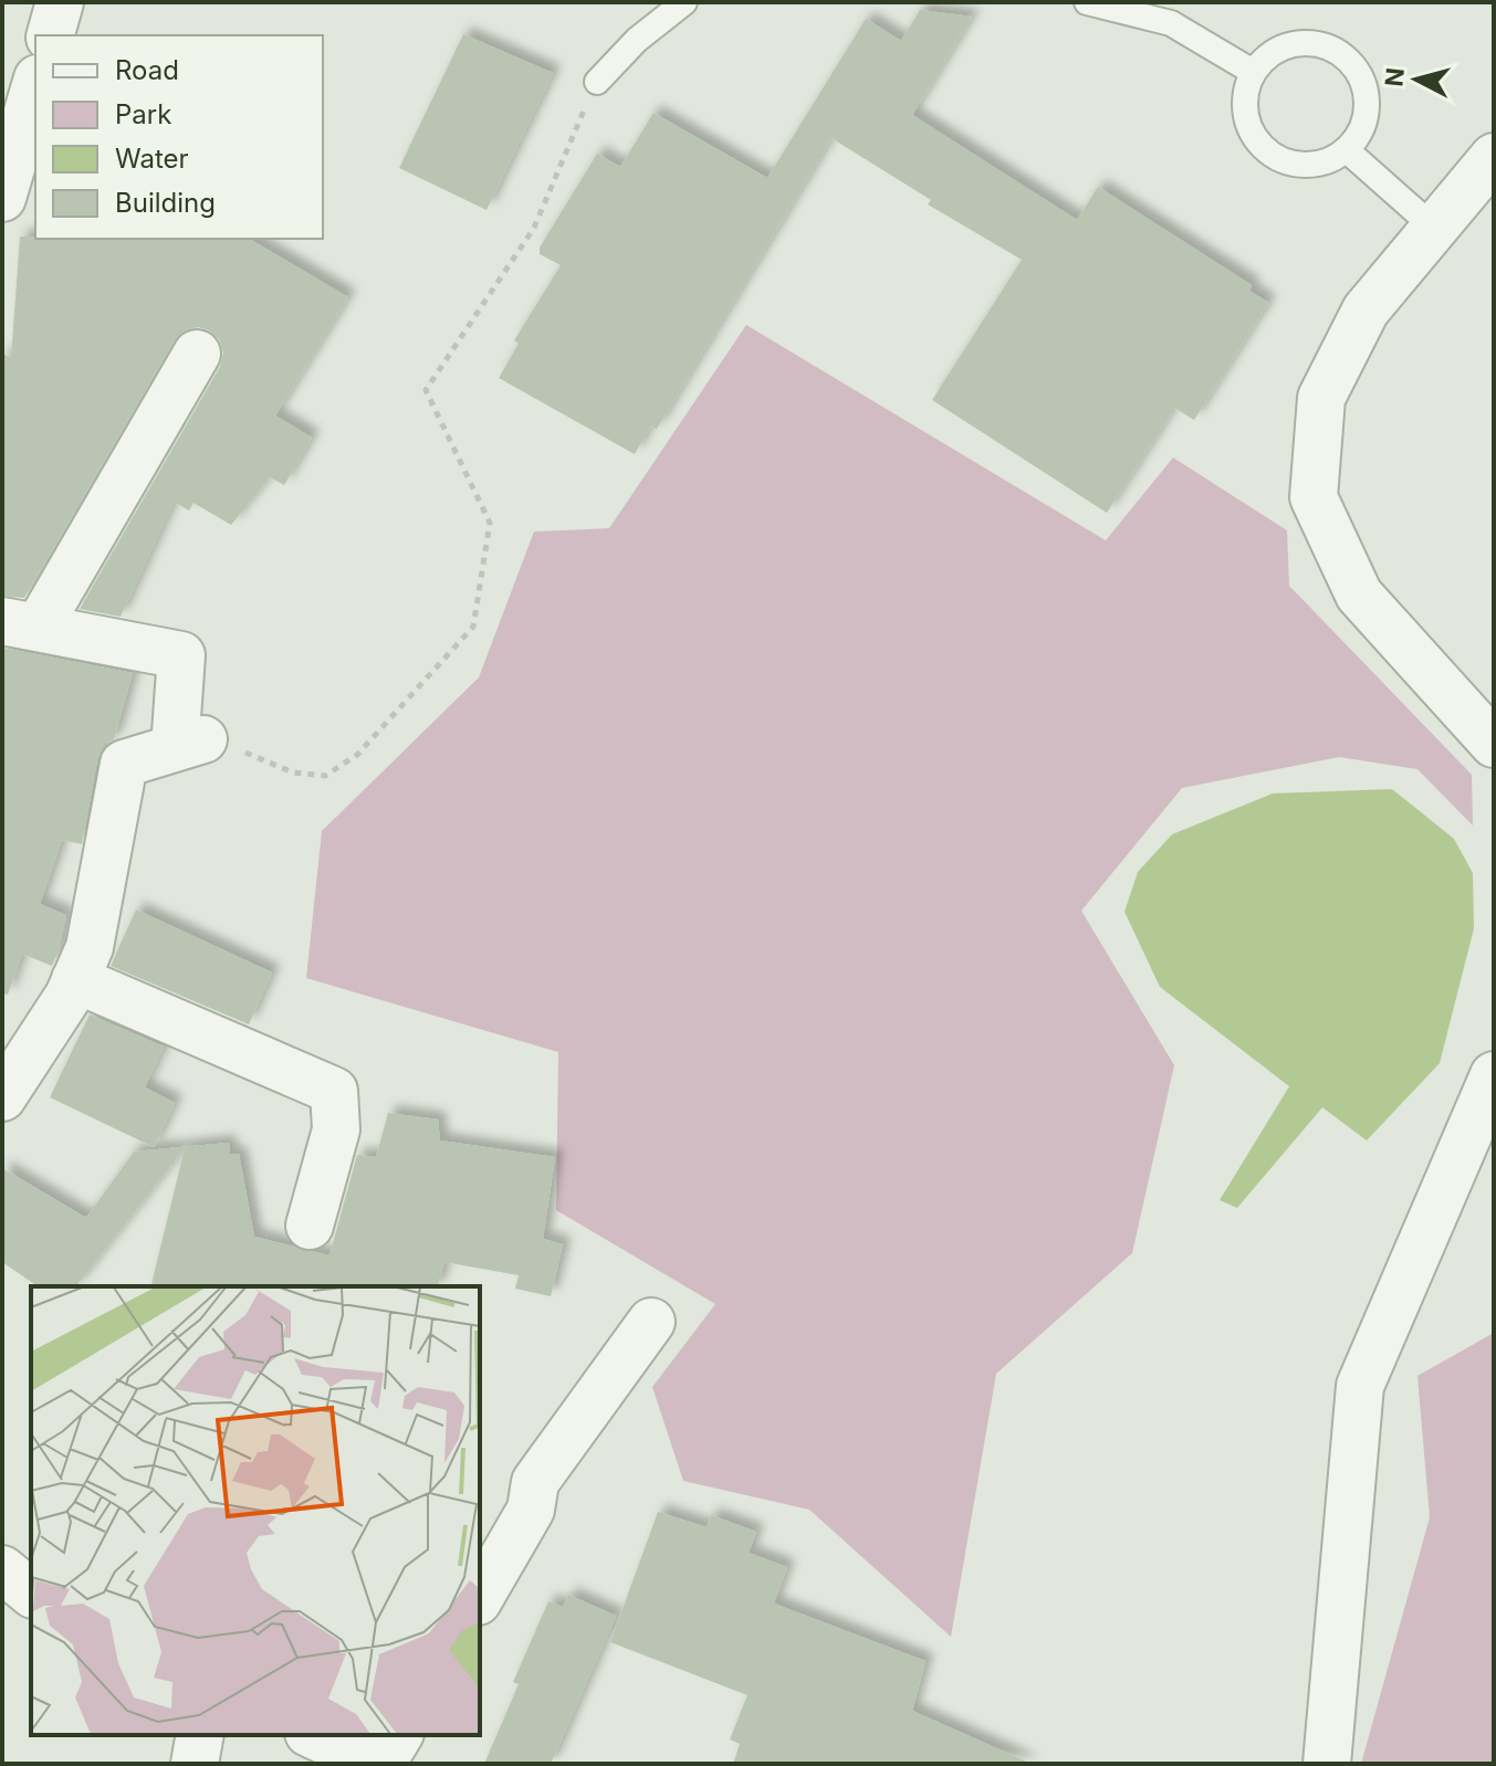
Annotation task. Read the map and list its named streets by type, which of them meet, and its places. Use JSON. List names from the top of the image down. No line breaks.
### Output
{"legend":["Road","Park","Water","Building"],"north":"left"}
